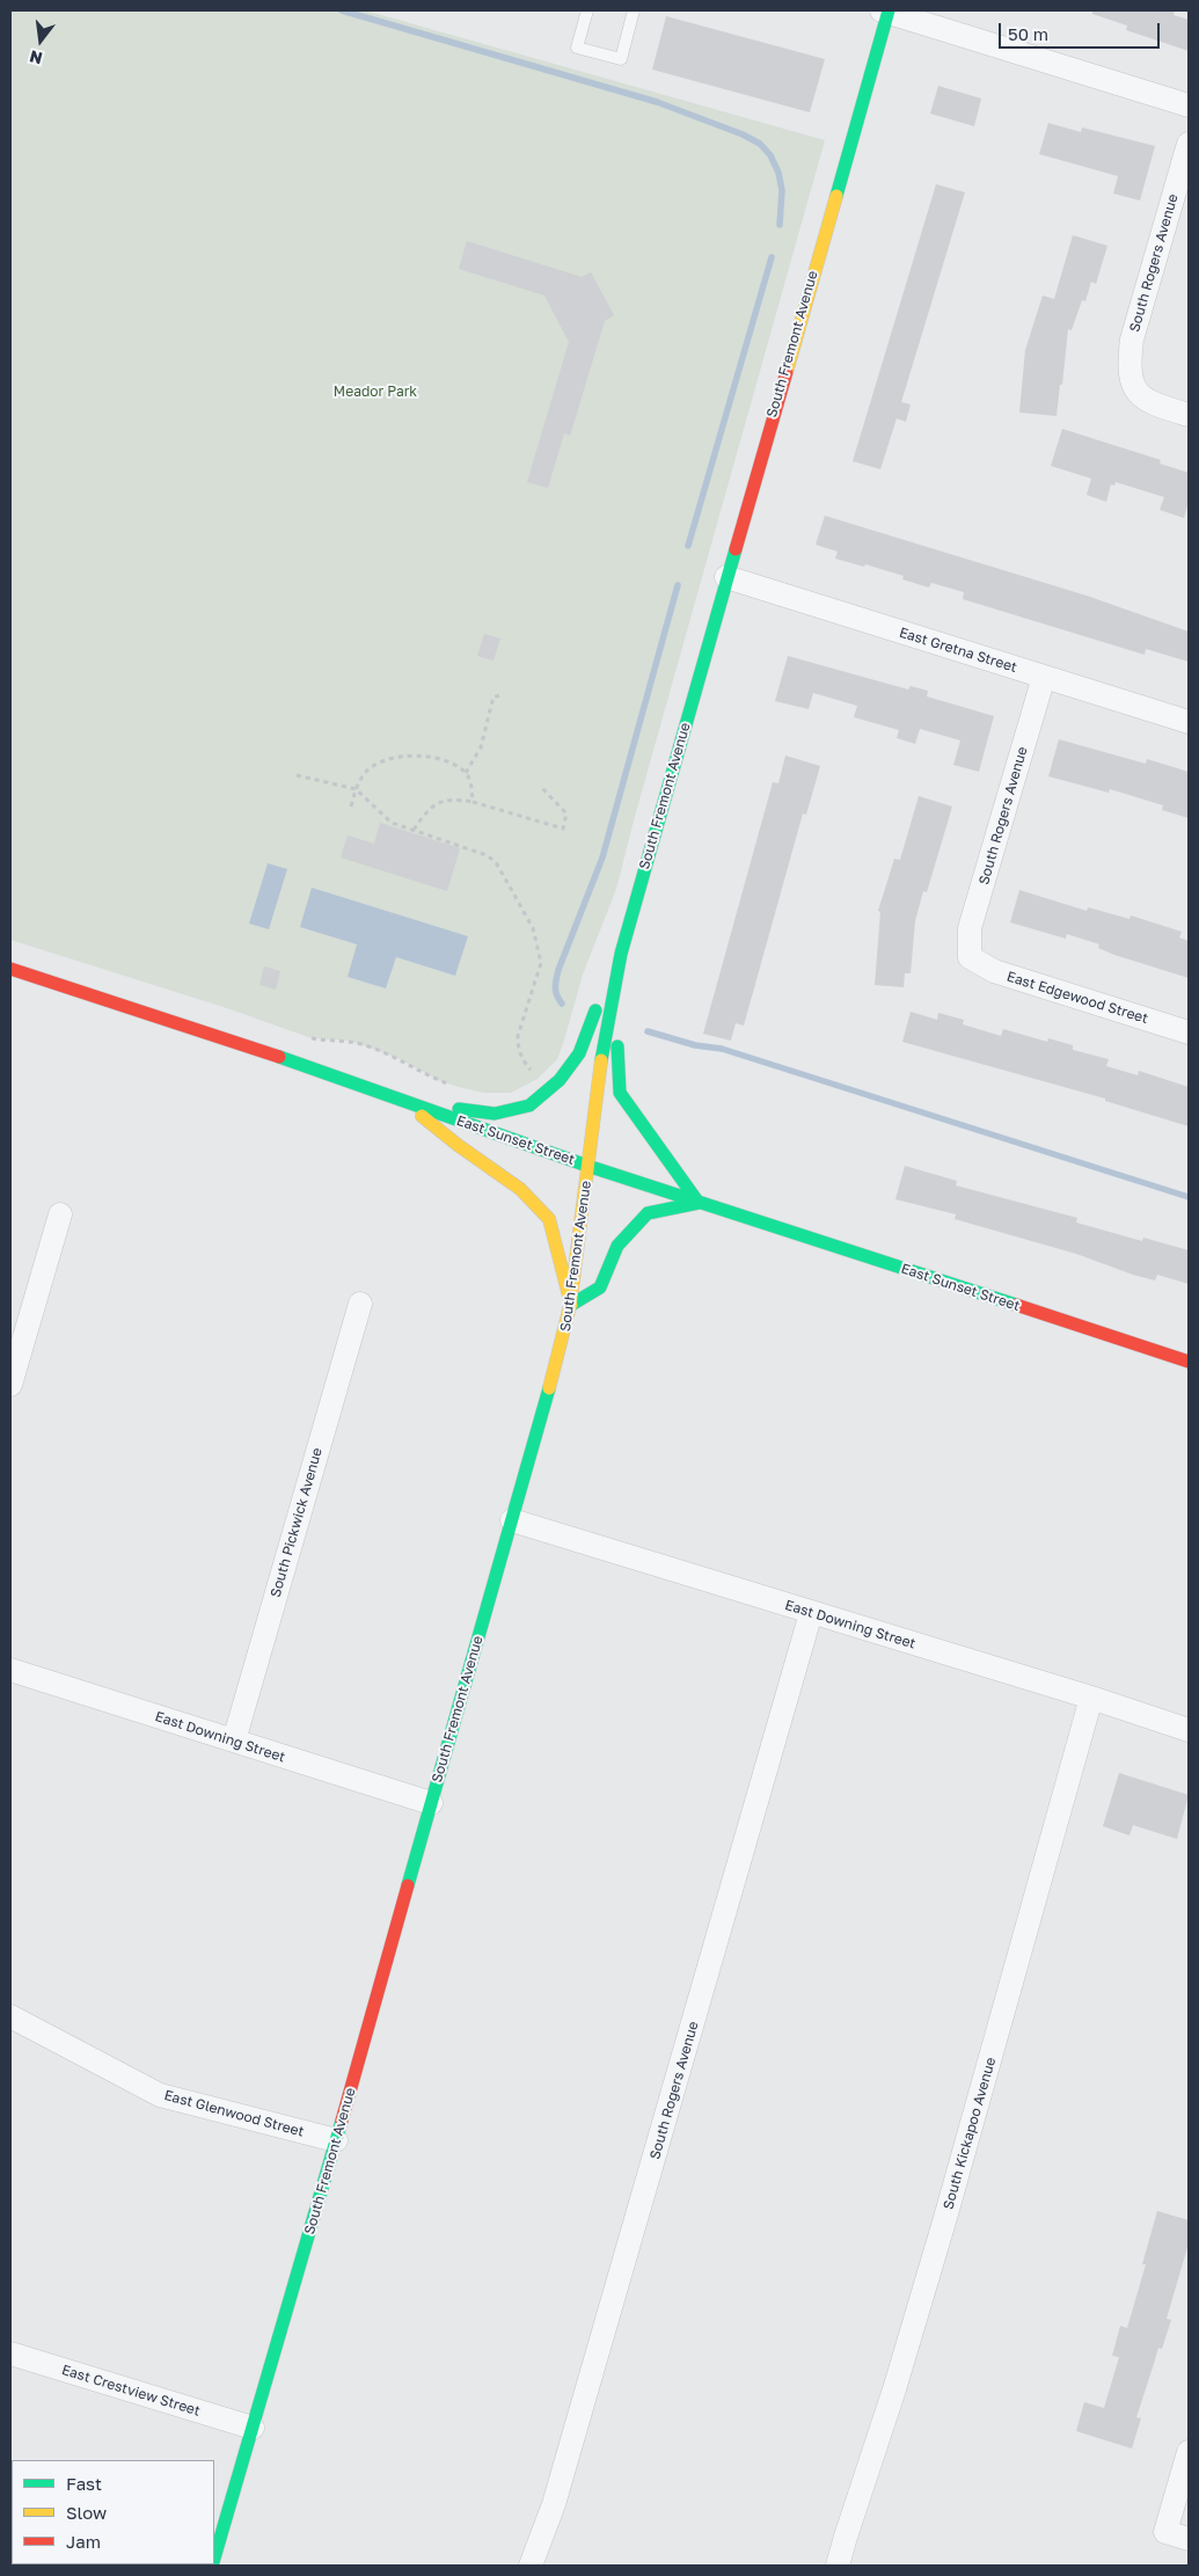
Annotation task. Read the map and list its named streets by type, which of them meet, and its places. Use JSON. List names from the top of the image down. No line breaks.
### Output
{"streets":{"main road":["South Fremont Avenue","East Sunset Street"],"street":["South Rogers Avenue","East Gretna Street","East Edgewood Street","South Pickwick Avenue","East Downing Street","East Glenwood Street","South Kickapoo Avenue","East Crestview Street"]},"crossings":[["South Rogers Avenue","East Gretna Street"],["South Rogers Avenue","East Edgewood Street"],["South Rogers Avenue","East Downing Street"],["South Fremont Avenue","East Gretna Street"],["South Fremont Avenue","East Sunset Street"],["South Fremont Avenue","East Downing Street"],["South Fremont Avenue","East Glenwood Street"],["South Fremont Avenue","East Crestview Street"],["South Pickwick Avenue","East Downing Street"],["East Downing Street","South Kickapoo Avenue"]],"parks":["Meador Park"],"legend":["Fast","Slow","Jam"],"scale_bar":"50 m","north":"bottom"}
